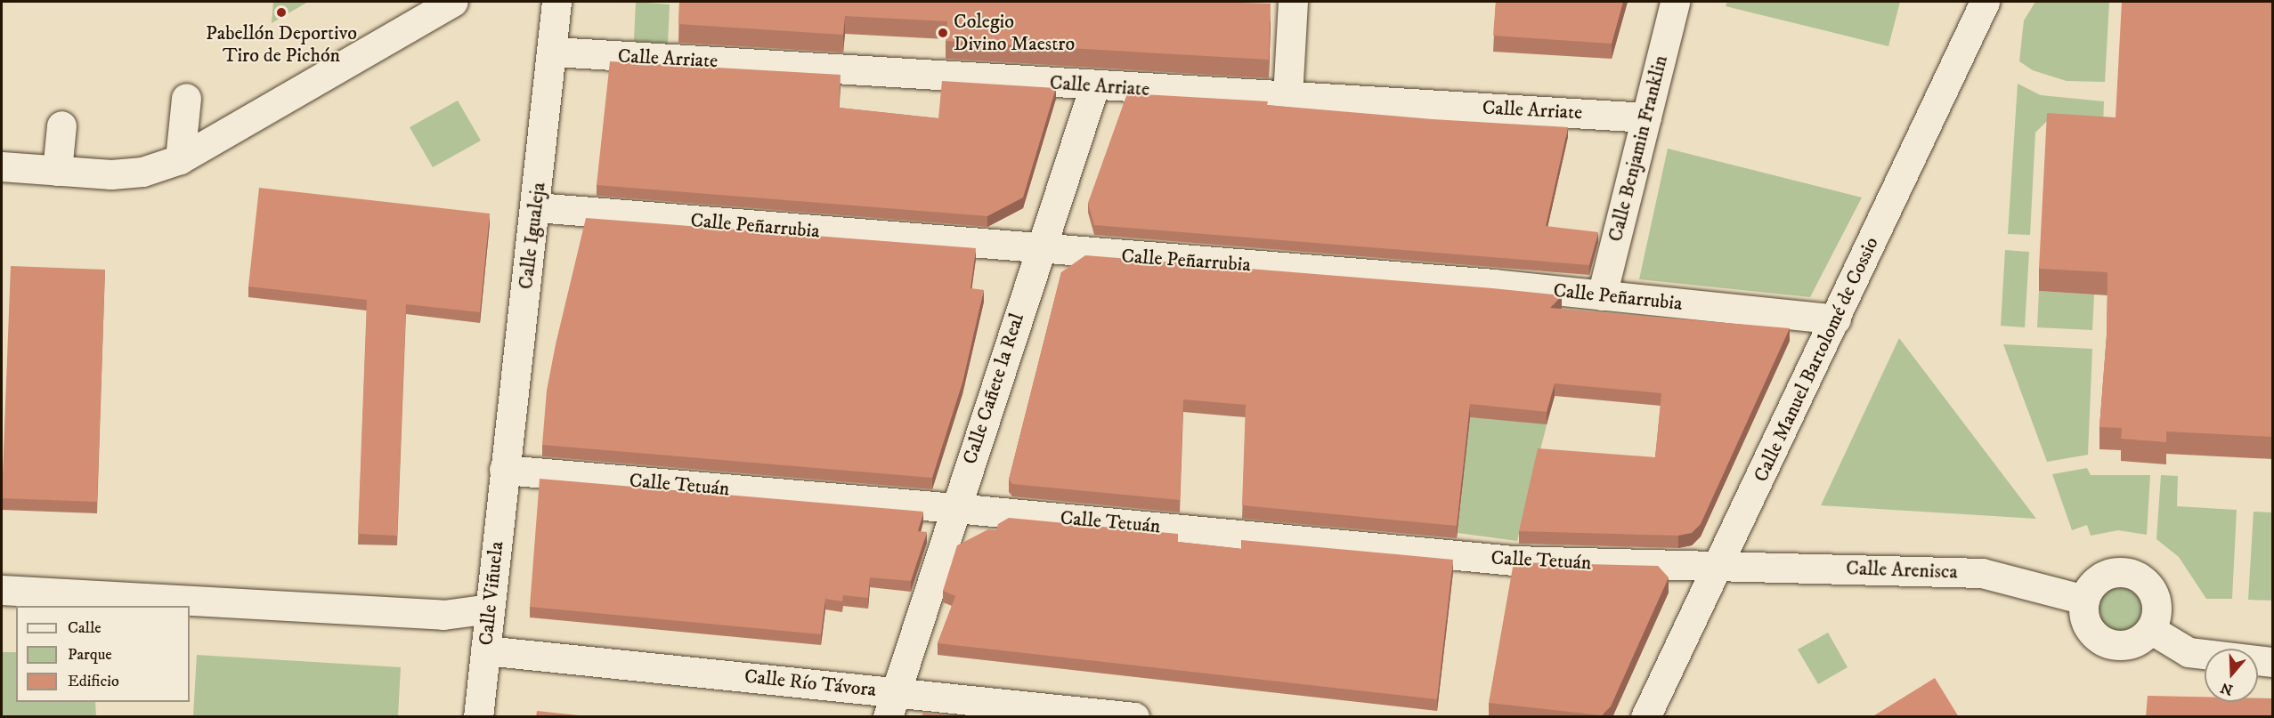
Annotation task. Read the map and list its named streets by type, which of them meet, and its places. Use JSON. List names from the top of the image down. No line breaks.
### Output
{"streets":{"street":["Calle Arriate","Calle Benjamin Franklin","Calle Peñarrubia","Calle Igualeja","Calle Manuel Bartolomé de Cossio","Calle Cañete la Real","Calle Tetuán","Calle Arenisca","Calle Viñuela","Calle Río Távora"]},"crossings":[["Calle Arriate","Calle Benjamin Franklin"],["Calle Arriate","Calle Igualeja"],["Calle Arriate","Calle Cañete la Real"],["Calle Benjamin Franklin","Calle Peñarrubia"],["Calle Peñarrubia","Calle Igualeja"],["Calle Peñarrubia","Calle Manuel Bartolomé de Cossio"],["Calle Peñarrubia","Calle Cañete la Real"],["Calle Igualeja","Calle Tetuán"],["Calle Igualeja","Calle Viñuela"],["Calle Manuel Bartolomé de Cossio","Calle Tetuán"],["Calle Manuel Bartolomé de Cossio","Calle Arenisca"],["Calle Cañete la Real","Calle Tetuán"],["Calle Cañete la Real","Calle Río Távora"],["Calle Tetuán","Calle Arenisca"],["Calle Tetuán","Calle Viñuela"],["Calle Viñuela","Calle Río Távora"]],"places":["Pabellón Deportivo Tiro de Pichón","Colegio Divino Maestro"],"legend":["Calle","Parque","Edificio"],"north":"bottom"}
